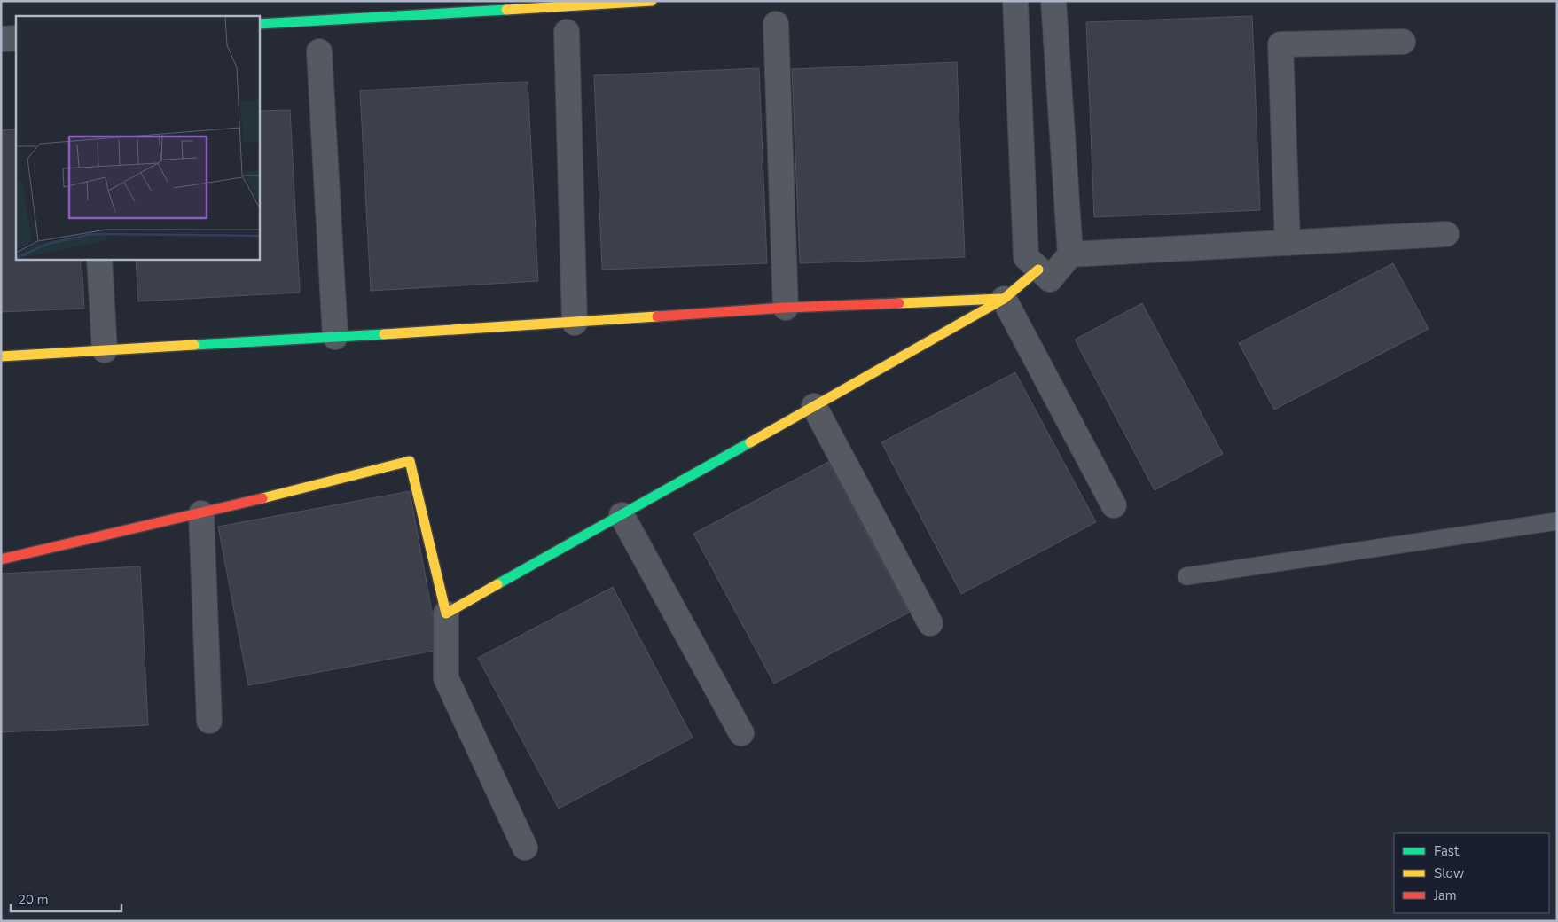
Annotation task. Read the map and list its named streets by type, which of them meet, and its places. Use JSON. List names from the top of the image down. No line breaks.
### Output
{"legend":["Fast","Slow","Jam"],"scale_bar":"20 m"}
